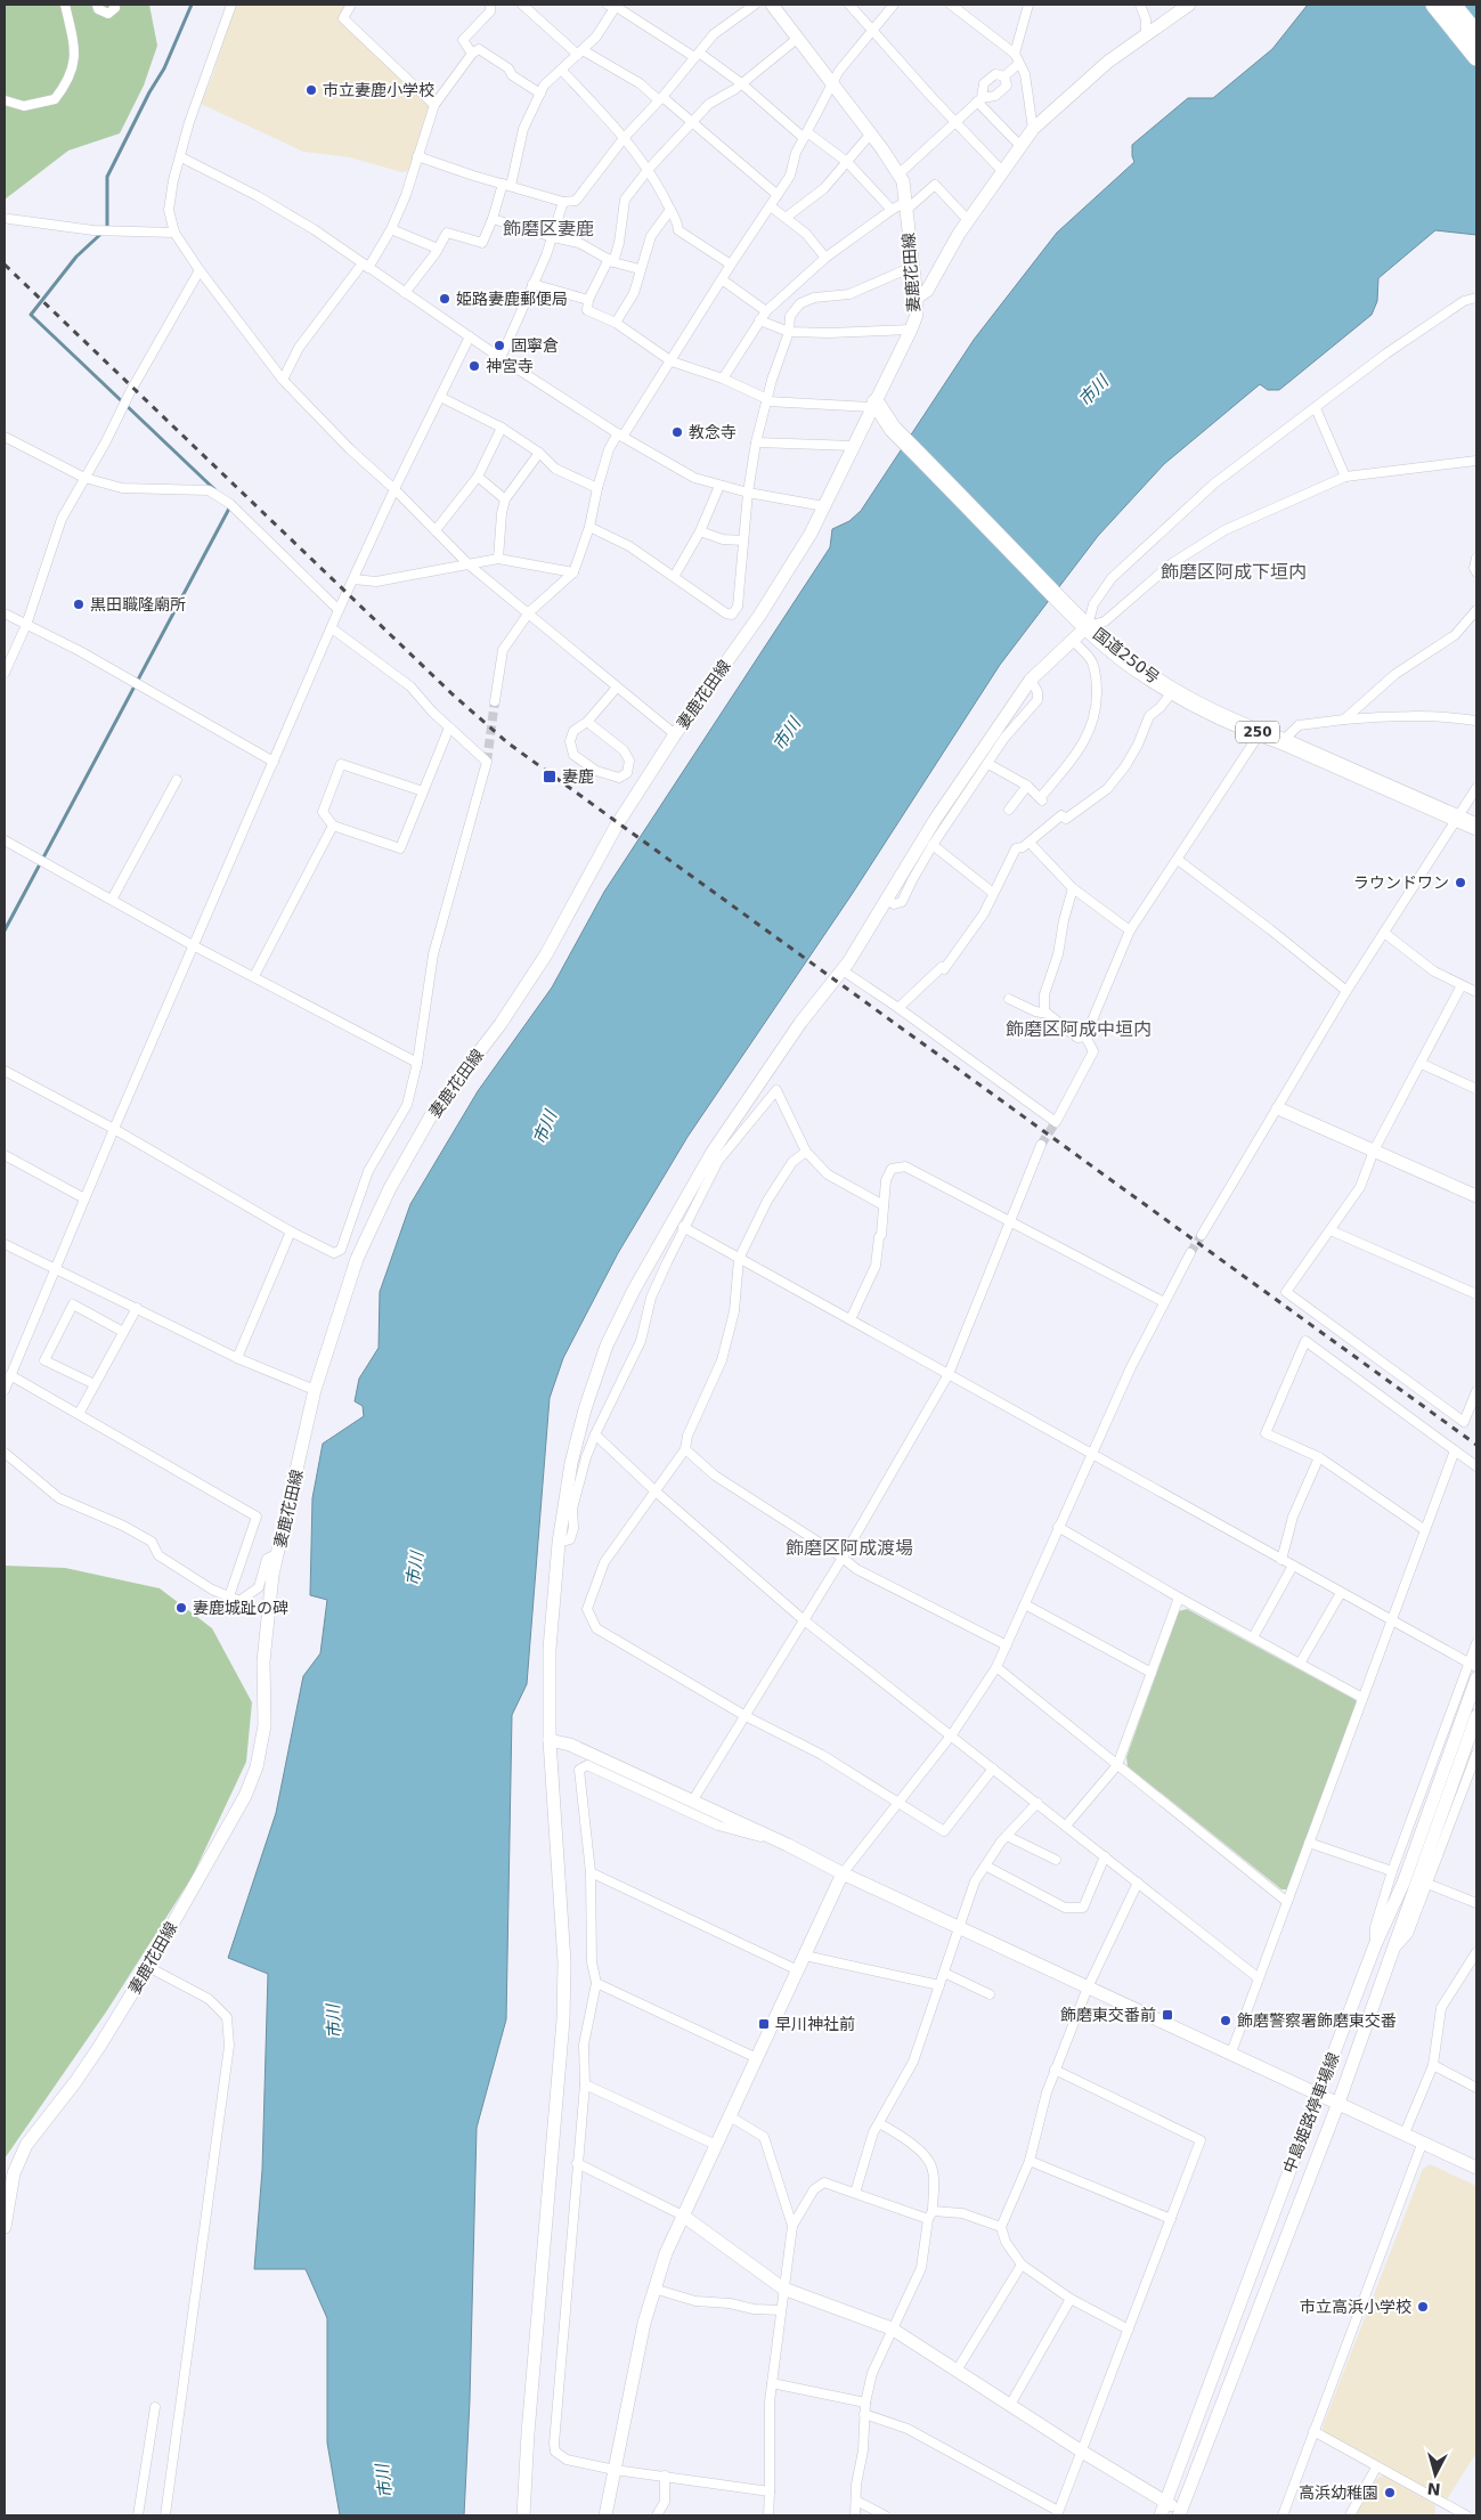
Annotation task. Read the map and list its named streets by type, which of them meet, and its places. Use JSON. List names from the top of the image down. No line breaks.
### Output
{"streets":{"highway":["国道250号","250"],"street":["妻鹿花田線","中島姫路停車場線"]},"crossings":[["妻鹿花田線","国道250号"]],"districts":["飾磨区妻鹿","飾磨区阿成下垣内","飾磨区阿成中垣内","飾磨区阿成渡場"],"water":["市川"],"places":{"other":["市立妻鹿小学校","姫路妻鹿郵便局","固寧倉","神宮寺","教念寺","黒田職隆廟所","ラウンドワン","妻鹿城趾の碑","飾磨警察署飾磨東交番","市立高浜小学校","高浜幼稚園"],"transit":["妻鹿","飾磨東交番前","早川神社前"]},"north":"bottom"}
